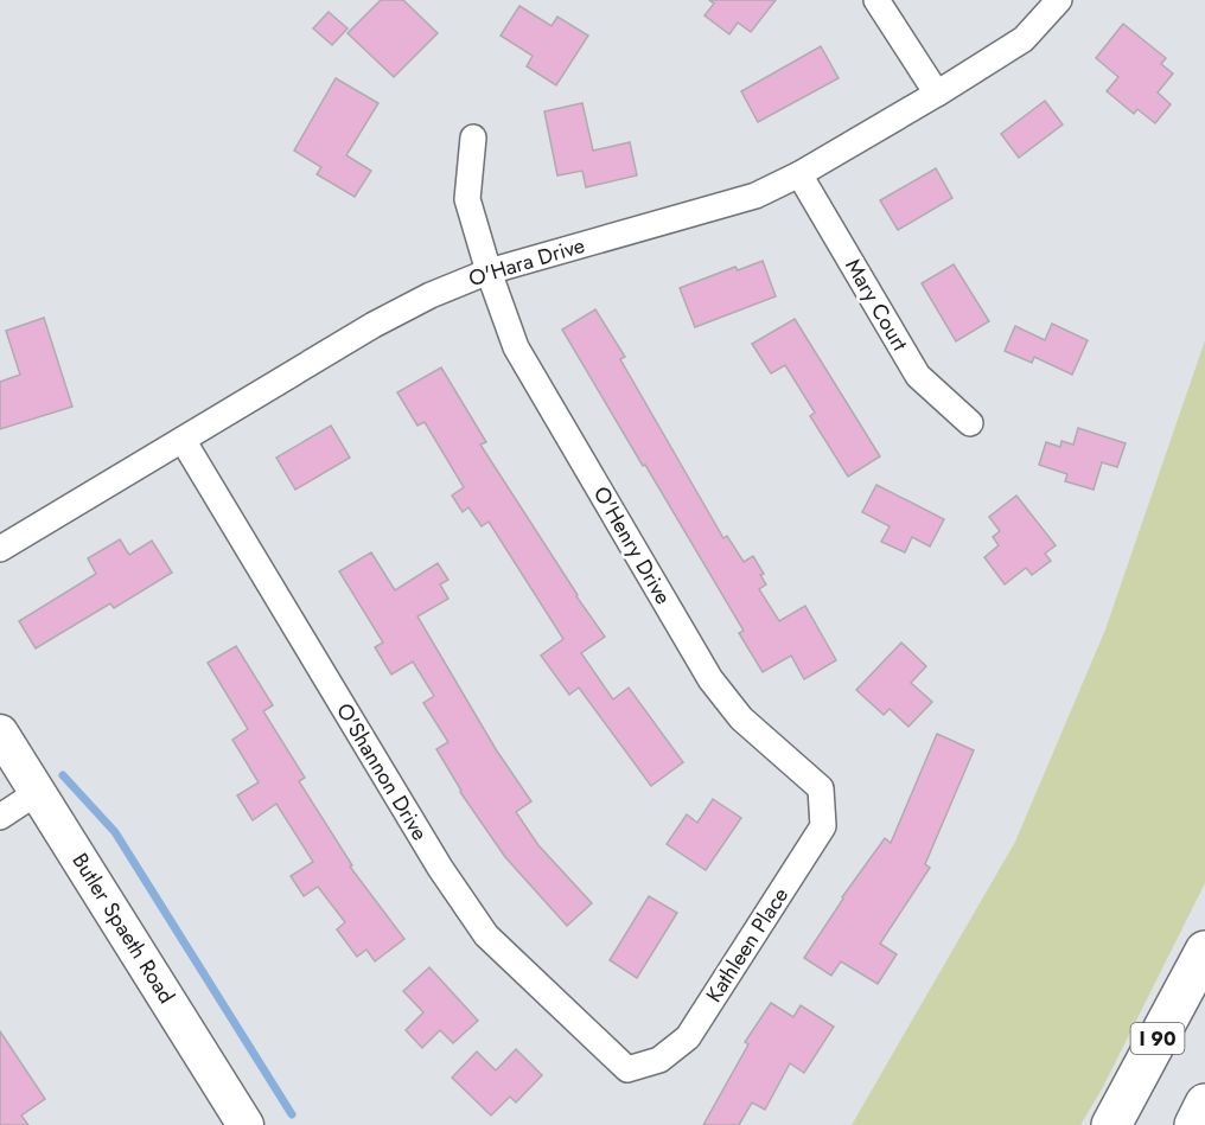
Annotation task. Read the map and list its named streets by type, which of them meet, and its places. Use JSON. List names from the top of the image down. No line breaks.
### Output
{"streets":{"highway":["I 90"],"main road":["Butler Spaeth Road"],"street":["O'Hara Drive","Mary Court","O'Henry Drive","O'Shannon Drive","Kathleen Place"]},"crossings":[["O'Hara Drive","Mary Court"],["O'Hara Drive","O'Henry Drive"],["O'Hara Drive","O'Shannon Drive"],["O'Henry Drive","Kathleen Place"],["O'Shannon Drive","Kathleen Place"]]}
